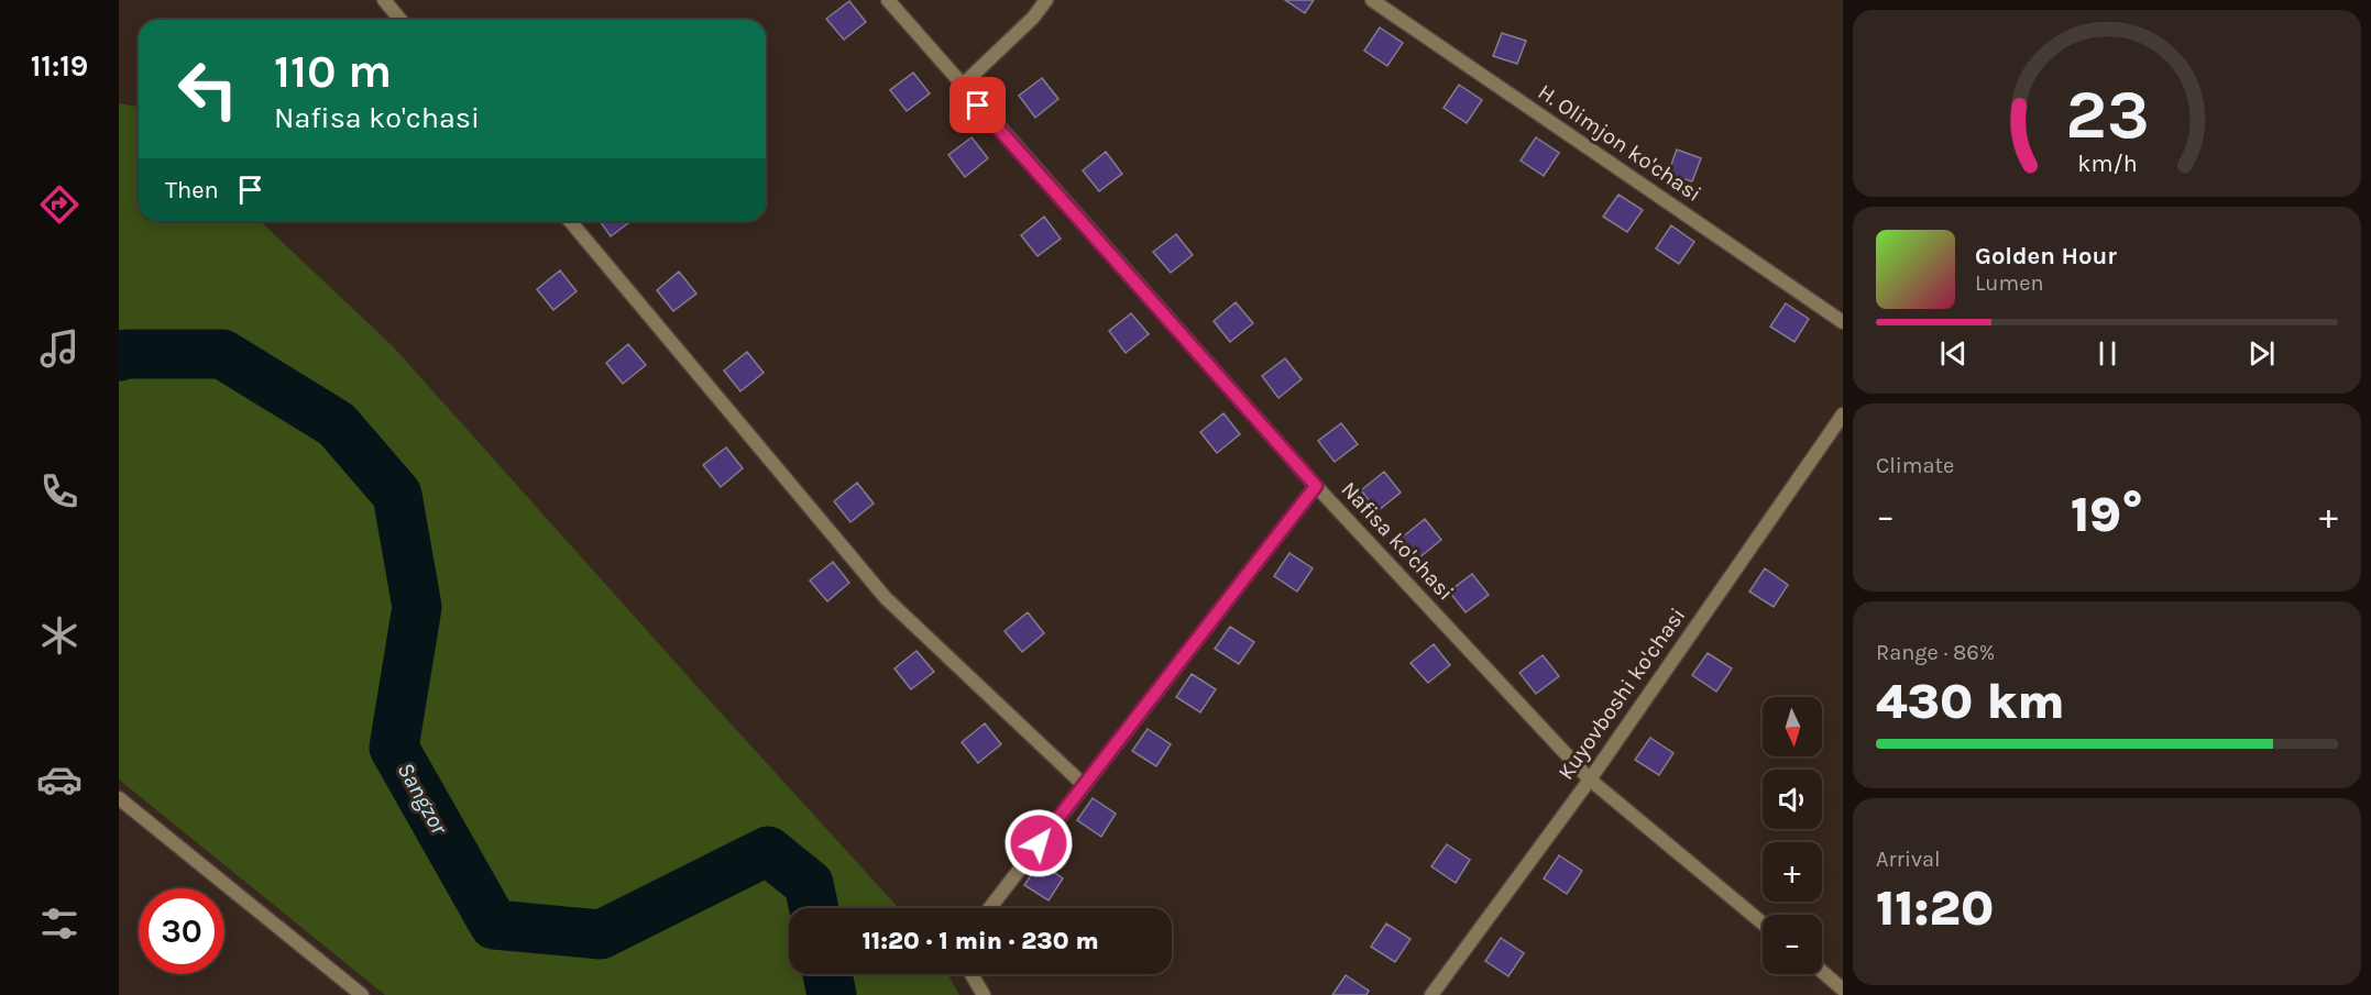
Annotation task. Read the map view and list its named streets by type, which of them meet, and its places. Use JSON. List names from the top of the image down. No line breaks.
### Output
{"streets":{"street":["H. Olimjon ko'chasi","Nafisa ko'chasi","Kuyovboshi ko'chasi"]},"crossings":[["Nafisa ko'chasi","Kuyovboshi ko'chasi"]],"water":["Sangzor"],"north":"bottom","page":{"tabs":"11:19","turn":["110 m","Nafisa ko'chasi"],"then":"Then","song":["Golden Hour","Lumen"],"tile":["Climate",["Range · 86%","430 km"],["Arrival","11:20"]],"heat":["−","19°","+"],"map_buttons":["+","−"],"limit":"30","trip":"11:20 · 1 min · 230 m","gauge":["23","km/h"]}}
